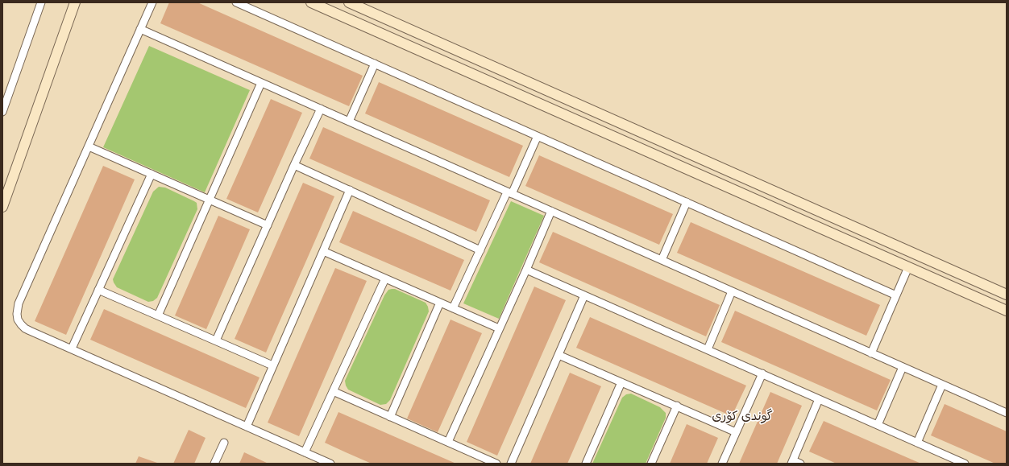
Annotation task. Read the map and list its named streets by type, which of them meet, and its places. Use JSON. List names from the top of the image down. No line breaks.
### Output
{"districts":["گوندی کۆری"]}
